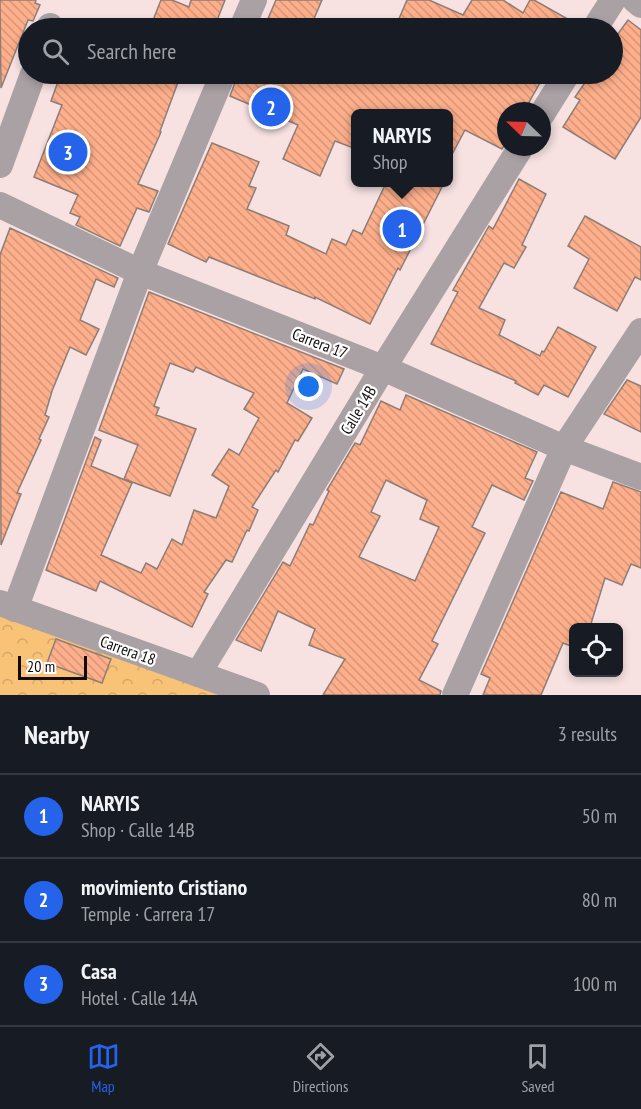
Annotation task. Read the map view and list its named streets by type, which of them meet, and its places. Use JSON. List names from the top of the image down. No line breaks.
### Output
{"streets":{"street":["Carrera 17","Calle 14B","Carrera 18"]},"crossings":[["Carrera 17","Calle 14B"],["Calle 14B","Carrera 18"]],"scale_bar":"20 m","north":"top left","page":{"search":"Search here","pins":["2","3","1"],"popup":["NARYIS","Shop"],"scale":"20 m","heading":["Nearby","3 results"],"list":[{"mark":"1","name":"NARYIS","note":"Shop · Calle 14B","value":"50 m"},{"mark":"2","name":"movimiento Cristiano","note":"Temple · Carrera 17","value":"80 m"},{"mark":"3","name":"Casa","note":"Hotel · Calle 14A","value":"100 m"}],"nav":["Map","Directions","Saved"]}}
